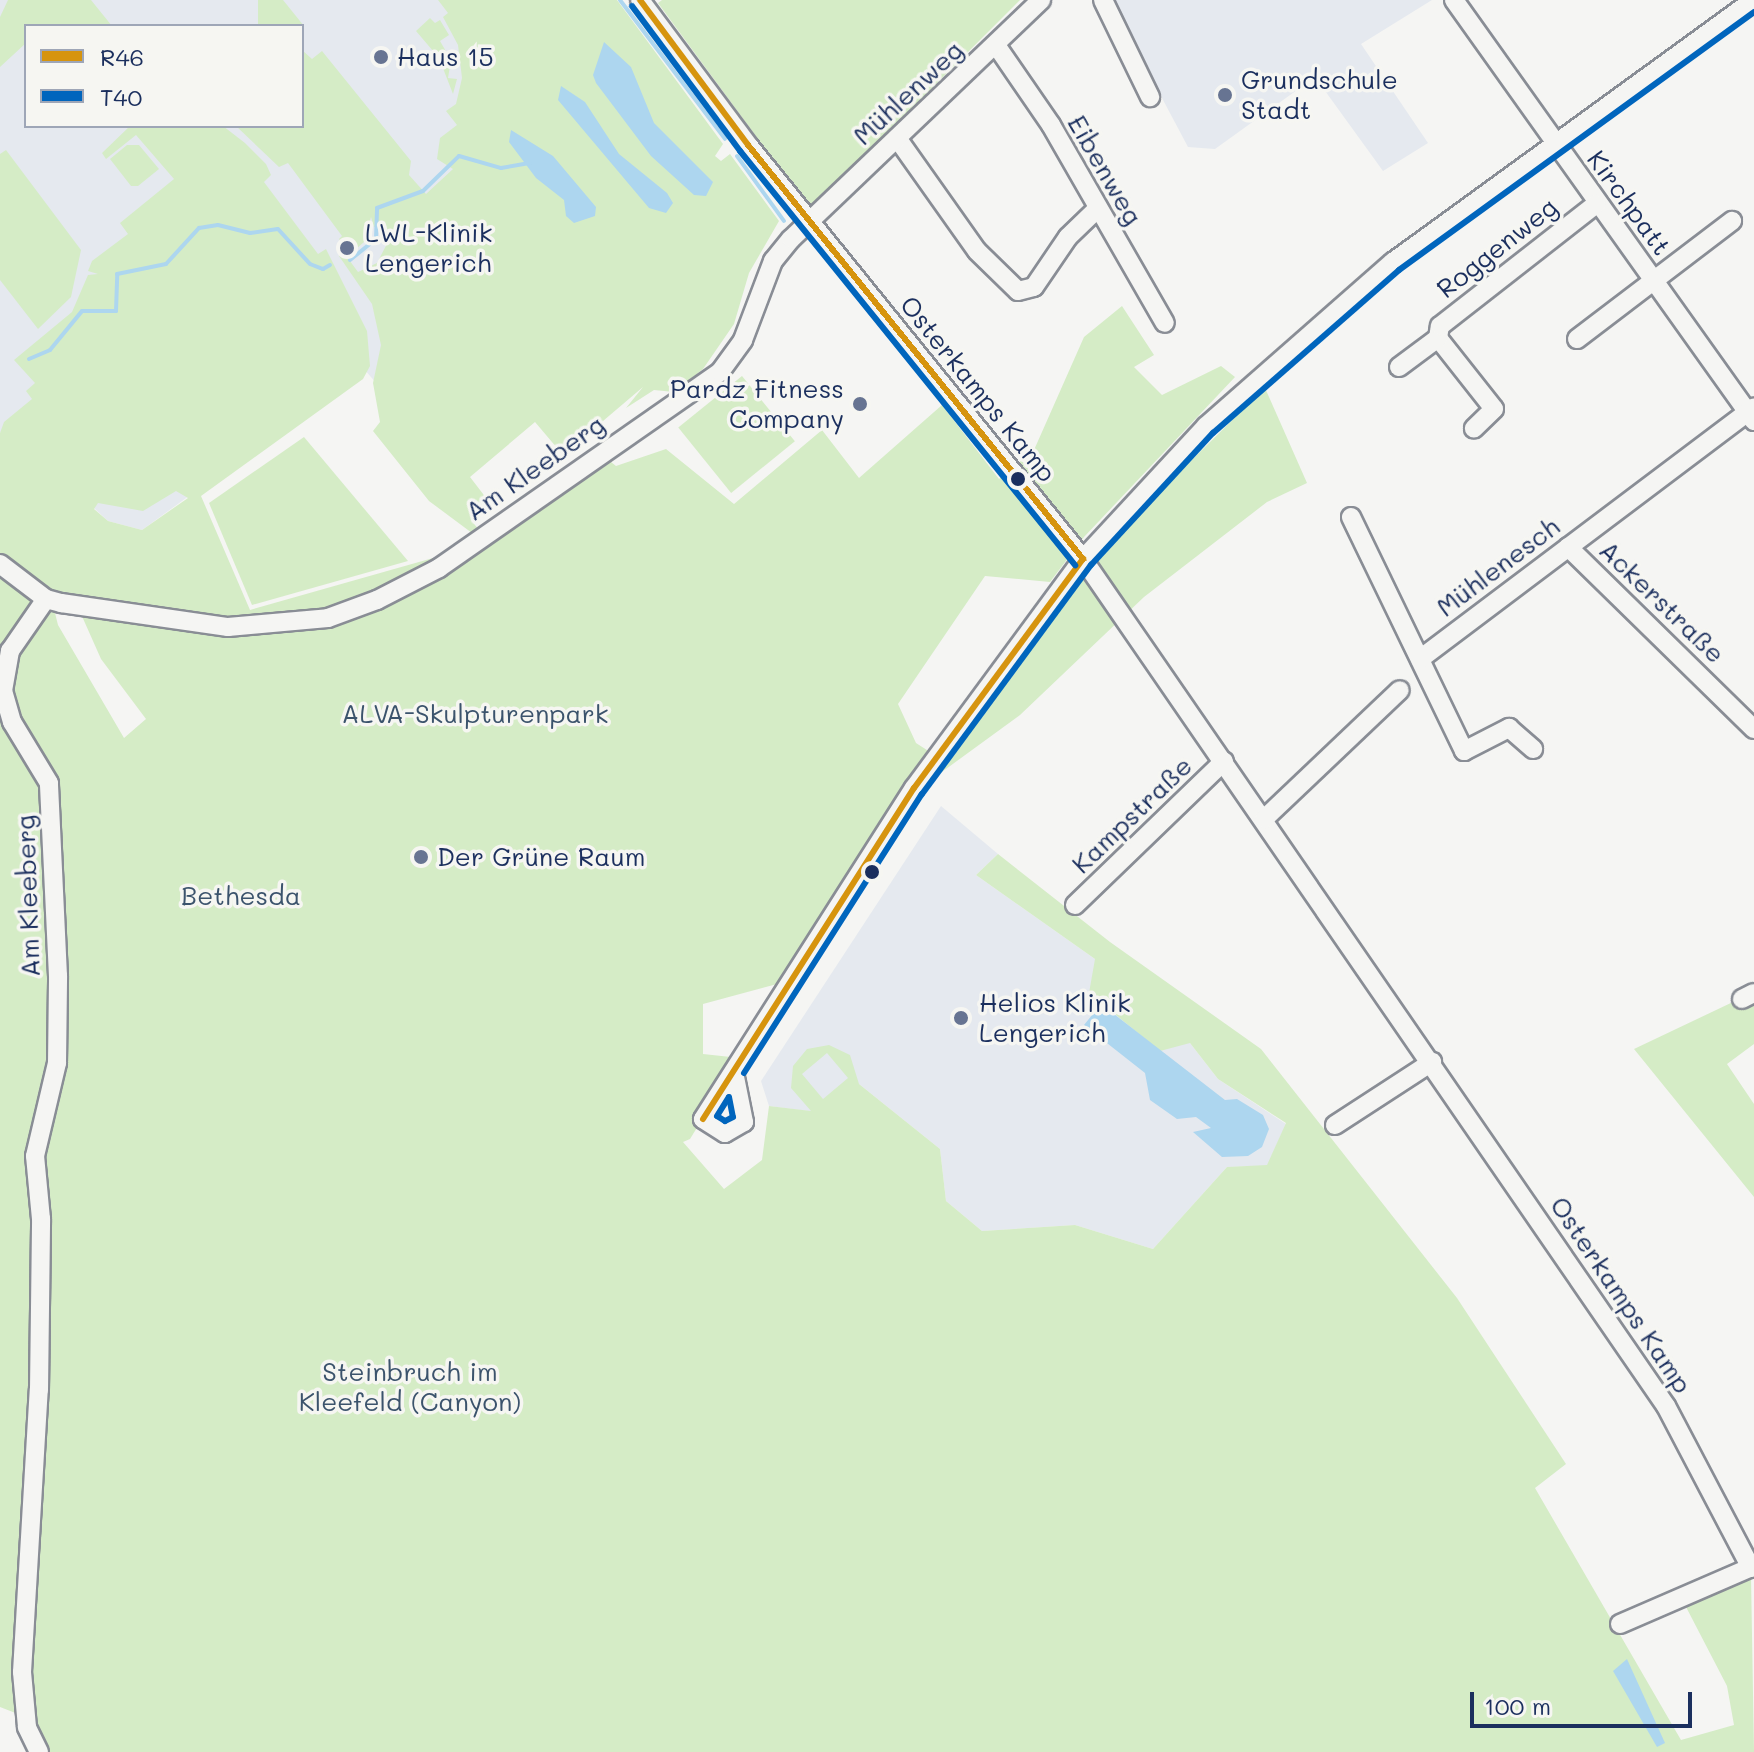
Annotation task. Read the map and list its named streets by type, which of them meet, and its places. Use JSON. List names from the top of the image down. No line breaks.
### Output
{"streets":{"street":["Mühlenweg","Eibenweg","Kirchpatt","Roggenweg","Osterkamps Kamp","Am Kleeberg","Mühlenesch","Ackerstraße","Kampstraße"]},"crossings":[["Mühlenweg","Eibenweg"],["Mühlenweg","Osterkamps Kamp"],["Mühlenweg","Am Kleeberg"],["Kirchpatt","Roggenweg"],["Kirchpatt","Mühlenesch"],["Osterkamps Kamp","Am Kleeberg"],["Osterkamps Kamp","Kampstraße"],["Mühlenesch","Ackerstraße"]],"parks":["ALVA-Skulpturenpark","Bethesda","Steinbruch im Kleefeld (Canyon)"],"places":["Haus 15","Grundschule Stadt","LWL-Klinik Lengerich","Pardz Fitness Company","Der Grüne Raum","Helios Klinik Lengerich"],"lines":["transit line R46","transit line T40"],"legend":["R46","T40"],"scale_bar":"100 m"}
